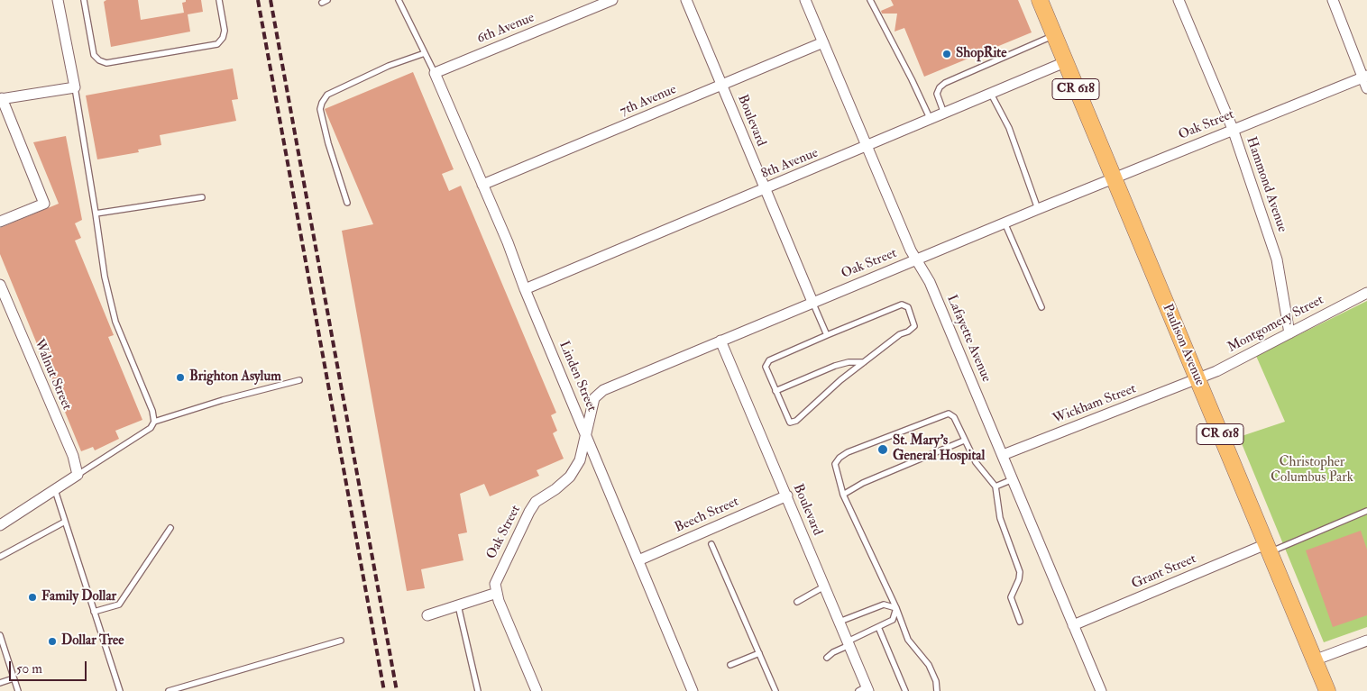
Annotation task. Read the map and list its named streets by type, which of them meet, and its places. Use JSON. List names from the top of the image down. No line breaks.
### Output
{"streets":{"main road":["CR 618","Paulison Avenue"],"street":["6th Avenue","7th Avenue","Boulevard","Oak Street","8th Avenue","Hammond Avenue","Montgomery Street","Lafayette Avenue","Walnut Street","Linden Street","Wickham Street","Beech Street","Grant Street"]},"crossings":[["6th Avenue","Linden Street"],["7th Avenue","Boulevard"],["7th Avenue","Lafayette Avenue"],["7th Avenue","Linden Street"],["Boulevard","Oak Street"],["Boulevard","8th Avenue"],["Boulevard","Beech Street"],["Oak Street","Hammond Avenue"],["Oak Street","Lafayette Avenue"],["Oak Street","Paulison Avenue"],["Oak Street","Linden Street"],["8th Avenue","Lafayette Avenue"],["8th Avenue","Paulison Avenue"],["8th Avenue","Linden Street"],["Hammond Avenue","Montgomery Street"],["Montgomery Street","Paulison Avenue"],["Montgomery Street","Wickham Street"],["Lafayette Avenue","Wickham Street"],["Lafayette Avenue","Grant Street"],["Paulison Avenue","Wickham Street"],["Paulison Avenue","Grant Street"],["Linden Street","Beech Street"]],"parks":["Christopher Columbus Park"],"places":["ShopRite","Brighton Asylum","St. Mary's General Hospital","Family Dollar","Dollar Tree"],"scale_bar":"50 m"}
